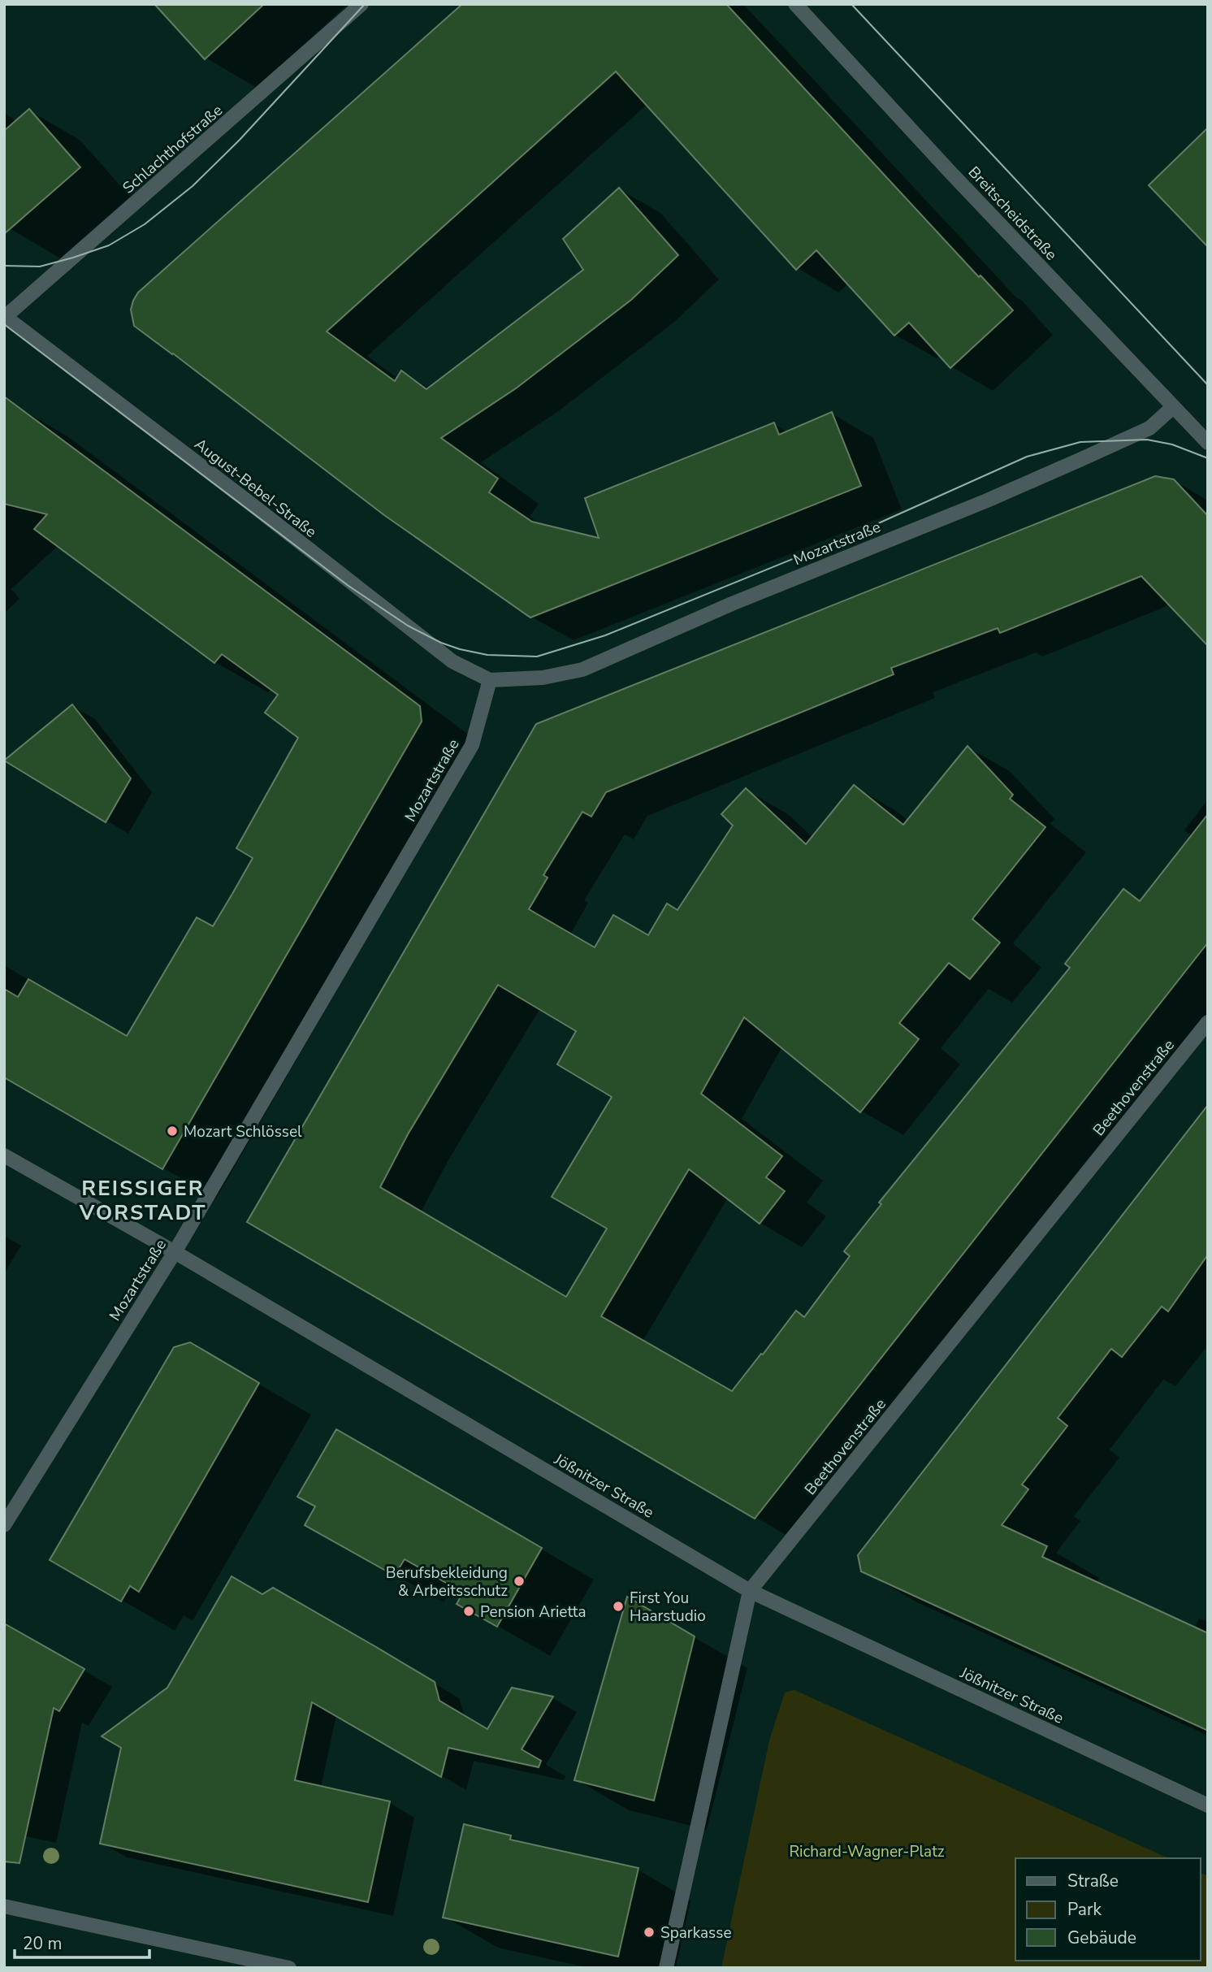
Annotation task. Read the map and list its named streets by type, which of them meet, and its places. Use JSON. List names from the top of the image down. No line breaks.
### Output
{"streets":{"street":["Schlachthofstraße","Breitscheidstraße","August-Bebel-Straße","Mozartstraße","Beethovenstraße","Jößnitzer Straße"]},"crossings":[["Schlachthofstraße","August-Bebel-Straße"],["Breitscheidstraße","Mozartstraße"],["August-Bebel-Straße","Mozartstraße"],["Mozartstraße","Jößnitzer Straße"],["Beethovenstraße","Jößnitzer Straße"]],"districts":["REISSIGER VORSTADT"],"parks":["Richard-Wagner-Platz"],"places":["Mozart Schlössel","Berufsbekleidung & Arbeitsschutz","First You Haarstudio","Pension Arietta","Sparkasse"],"legend":["Straße","Park","Gebäude"],"scale_bar":"20 m"}
